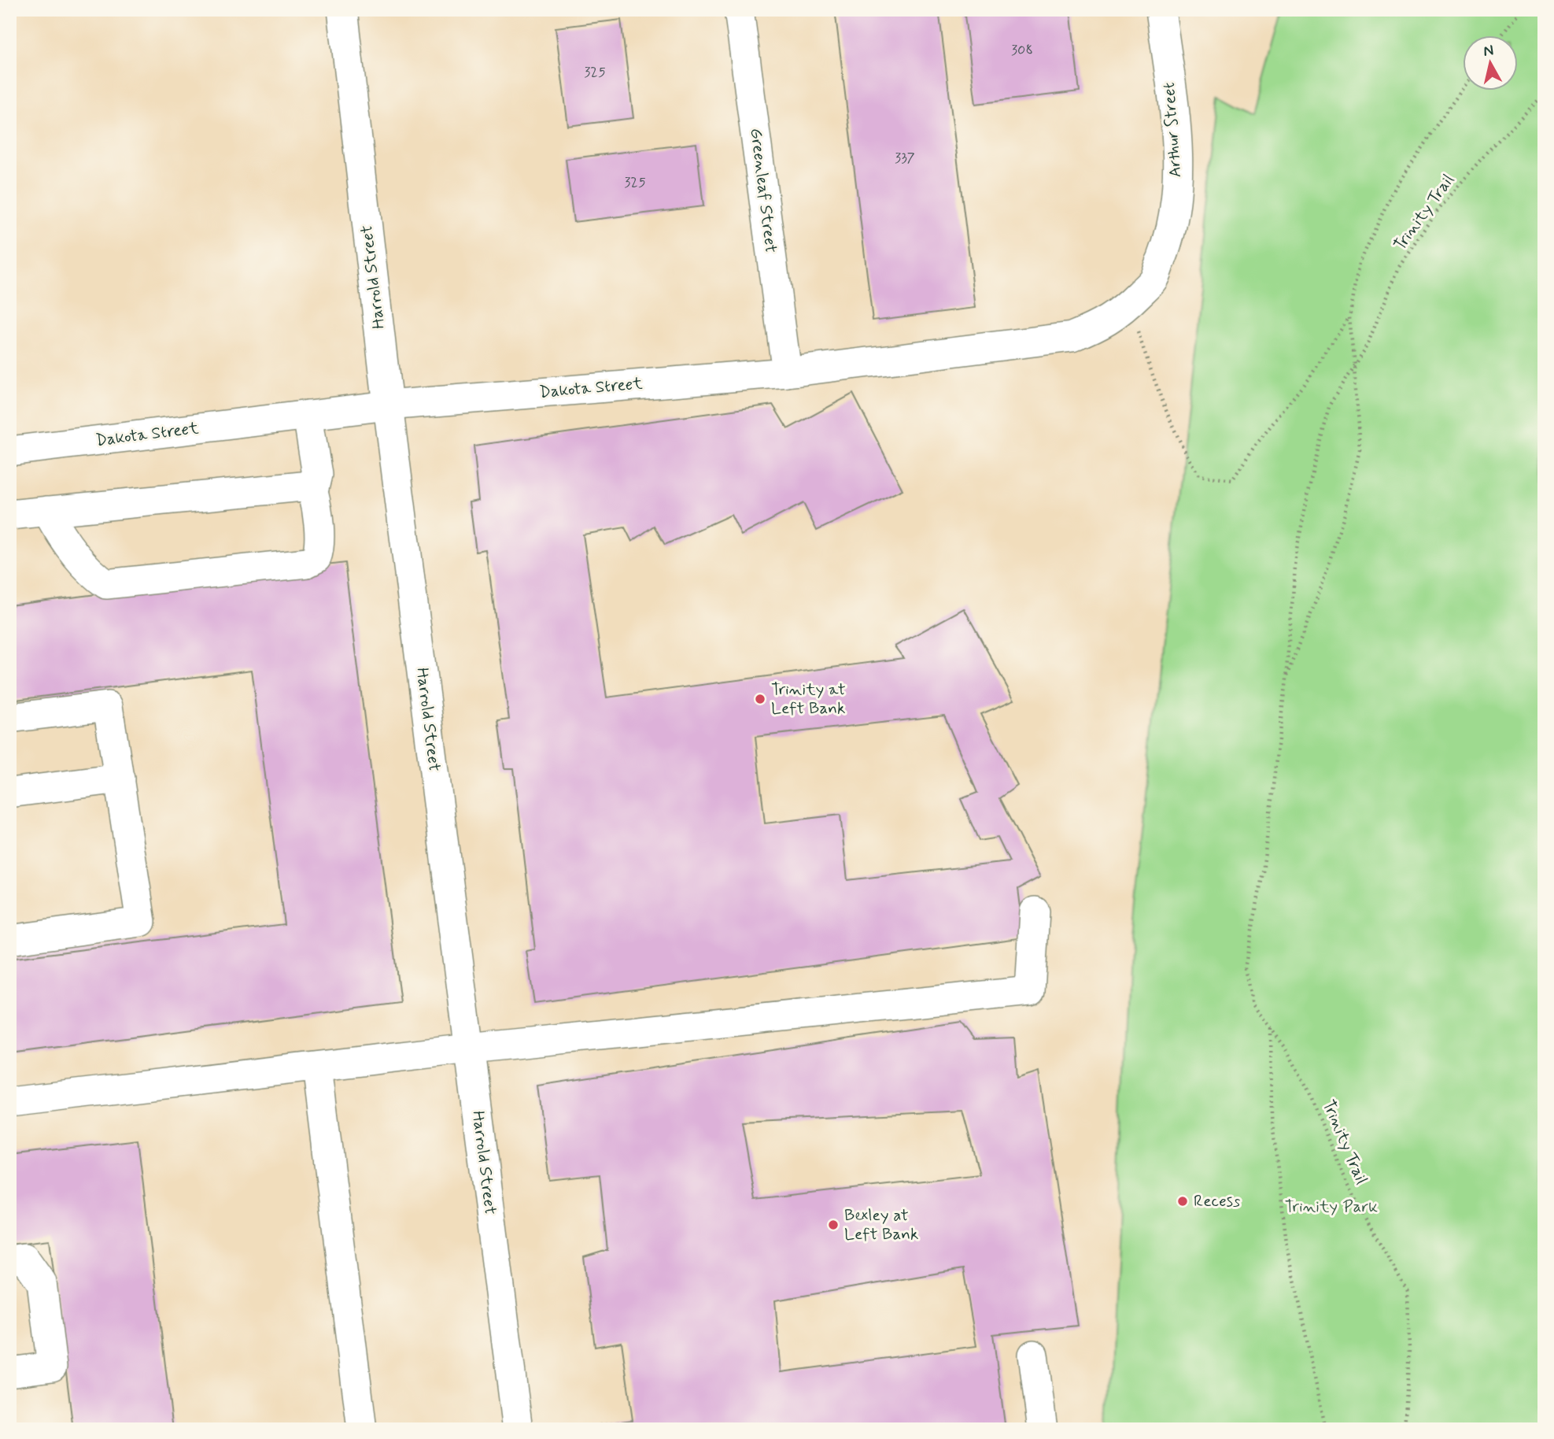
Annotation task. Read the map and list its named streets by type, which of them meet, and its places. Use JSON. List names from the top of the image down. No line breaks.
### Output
{"streets":{"street":["Arthur Street","Greenleaf Street","Harrold Street","Dakota Street"],"path":["Trinity Trail"]},"crossings":[["Arthur Street","Dakota Street"],["Greenleaf Street","Dakota Street"],["Harrold Street","Dakota Street"]],"parks":["Trinity Park"],"places":["Trinity at Left Bank","Recess","Bexley at Left Bank"],"house_numbers":["308","325","337","325"],"north":"top"}
